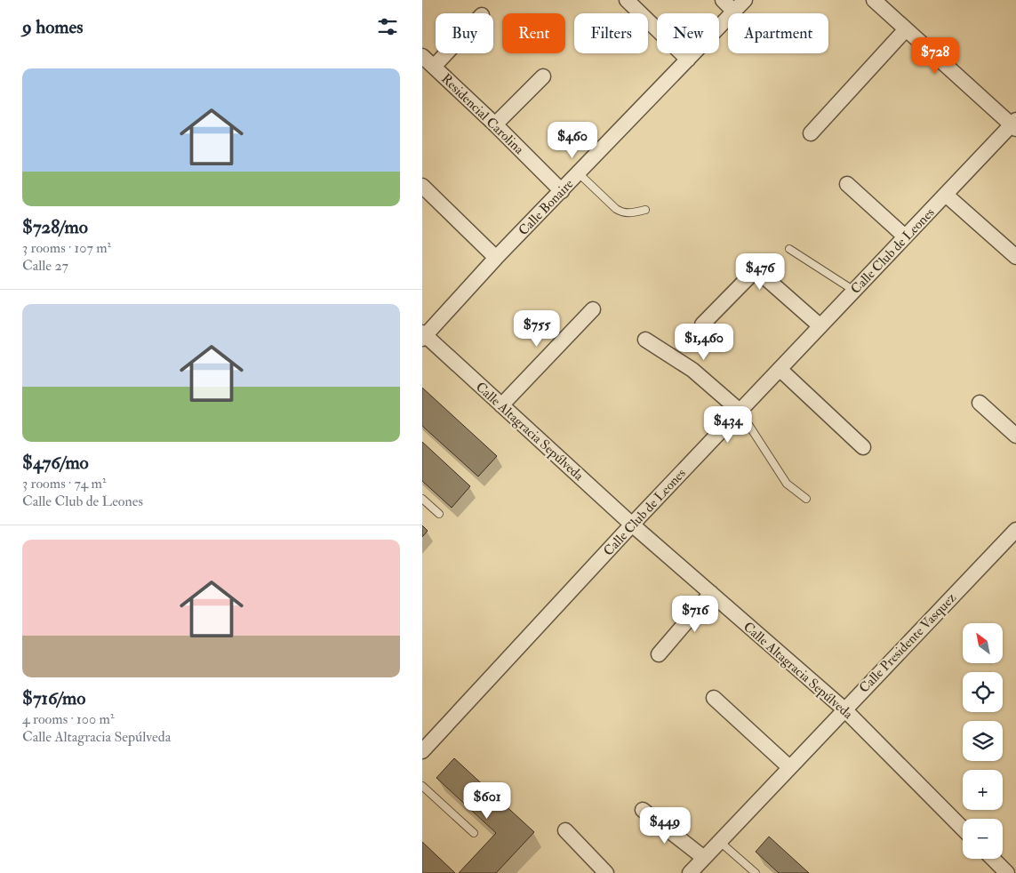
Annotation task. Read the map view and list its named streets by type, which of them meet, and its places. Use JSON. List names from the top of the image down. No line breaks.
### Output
{"streets":{"street":["Residencial Carolina","Calle Bonaire","Calle Club de Leones","Calle Altagracia Sepúlveda","Calle Presidente Vasquez"]},"crossings":[["Residencial Carolina","Calle Bonaire"],["Calle Bonaire","Calle Altagracia Sepúlveda"],["Calle Club de Leones","Calle Altagracia Sepúlveda"],["Calle Altagracia Sepúlveda","Calle Presidente Vasquez"]],"north":"top left","page":{"heading":"9 homes","chip":["Buy","Rent","Filters","New","Apartment"],"price":["$728","$460","$476","$755","$1,460","$434","$716","$601","$449"],"list":[{"name":"$728/mo","note":"3 rooms · 107 m² · Calle 27"},{"name":"$476/mo","note":"3 rooms · 74 m² · Calle Club de Leones"},{"name":"$716/mo","note":"4 rooms · 100 m² · Calle Altagracia Sepúlveda"}],"map_buttons":["+","−"]}}
